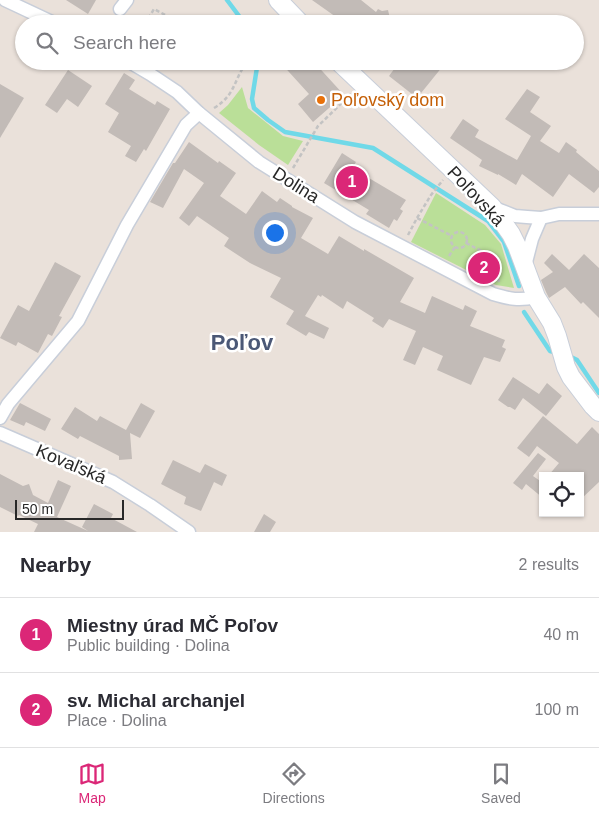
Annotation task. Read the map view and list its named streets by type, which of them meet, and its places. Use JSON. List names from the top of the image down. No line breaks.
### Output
{"streets":{"street":["Dolina","Poľovská","Kovaľská"]},"crossings":[["Dolina","Poľovská"]],"districts":["Poľov"],"places":["Poľovský dom"],"scale_bar":"50 m","page":{"search":"Search here","pins":["1","2"],"scale":"50 m","heading":["Nearby","2 results"],"list":[{"mark":"1","name":"Miestny úrad MČ Poľov","note":"Public building · Dolina","value":"40 m"},{"mark":"2","name":"sv. Michal archanjel","note":"Place · Dolina","value":"100 m"}],"nav":["Map","Directions","Saved"]}}
